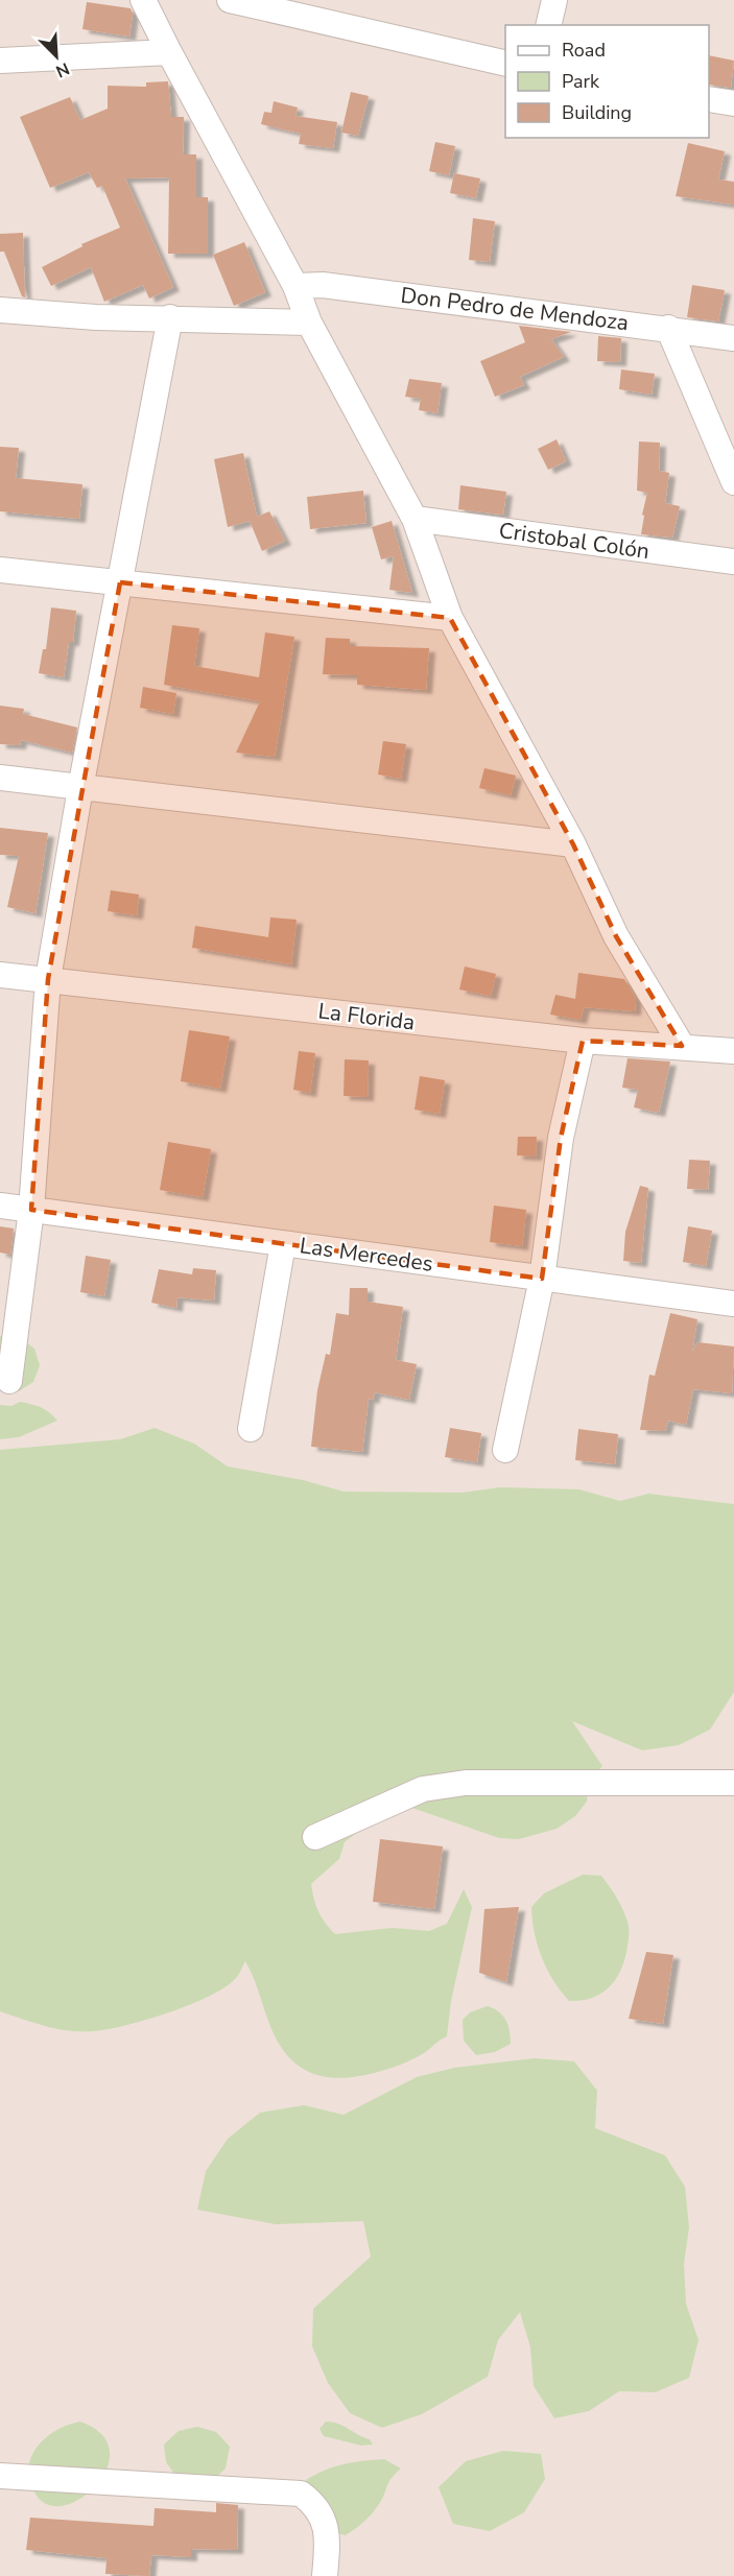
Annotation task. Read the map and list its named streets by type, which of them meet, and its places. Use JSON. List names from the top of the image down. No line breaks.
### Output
{"streets":{"street":["Don Pedro de Mendoza","Cristobal Colón","La Florida","Las Mercedes"]},"legend":["Road","Park","Building"],"north":"bottom right"}
